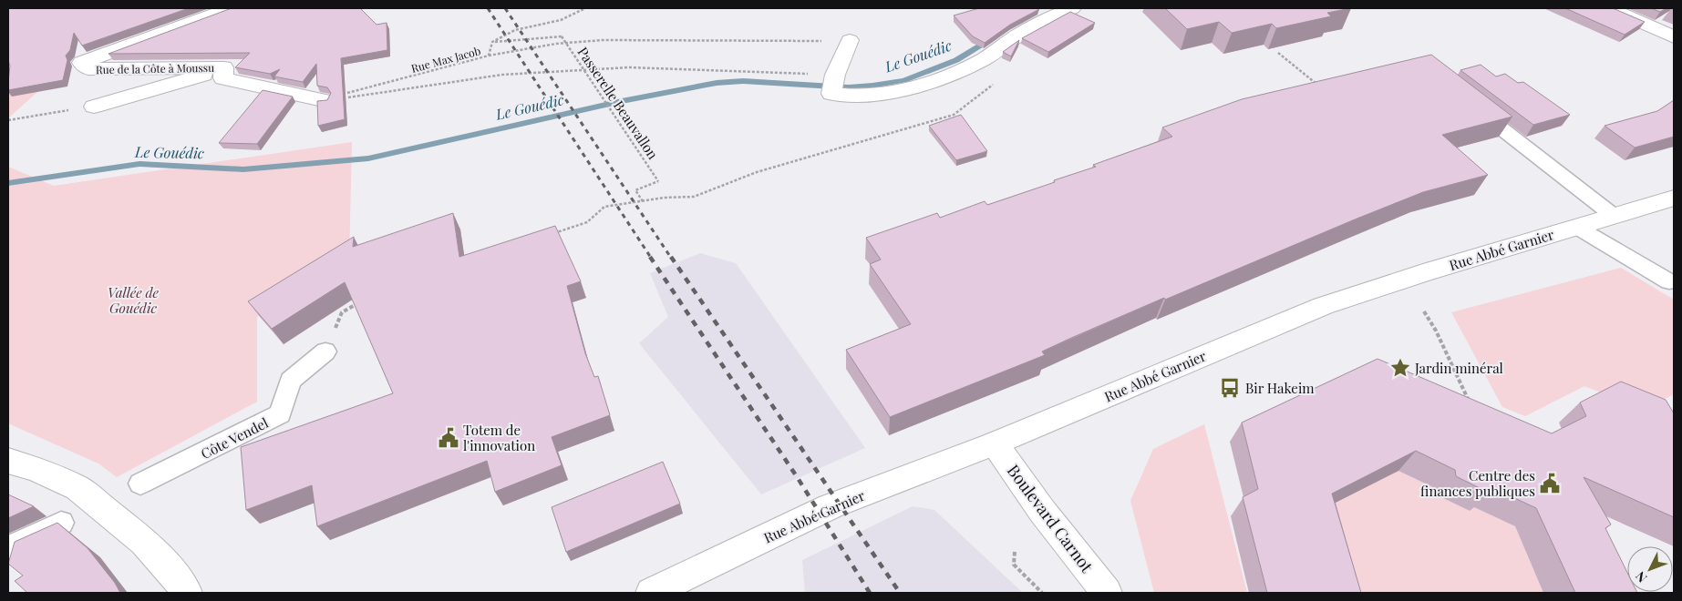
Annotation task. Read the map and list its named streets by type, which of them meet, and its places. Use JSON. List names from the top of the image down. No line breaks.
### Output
{"streets":{"street":["Rue de la Côte à Moussu","Rue Abbé Garnier","Boulevard Carnot"],"lane":["Côte Vendel"],"path":["Rue Max Jacob","Passerelle Beauvallon"]},"crossings":[["Rue Max Jacob","Rue de la Côte à Moussu"],["Rue Max Jacob","Passerelle Beauvallon"],["Rue Abbé Garnier","Boulevard Carnot"]],"water":["Le Gouédic"],"parks":["Vallée de Gouédic"],"places":{"place":["Jardin minéral"],"bus stop":["Bir Hakeim"],"public building":["Totem de l'innovation","Centre des finances publiques"]},"north":"bottom left"}
